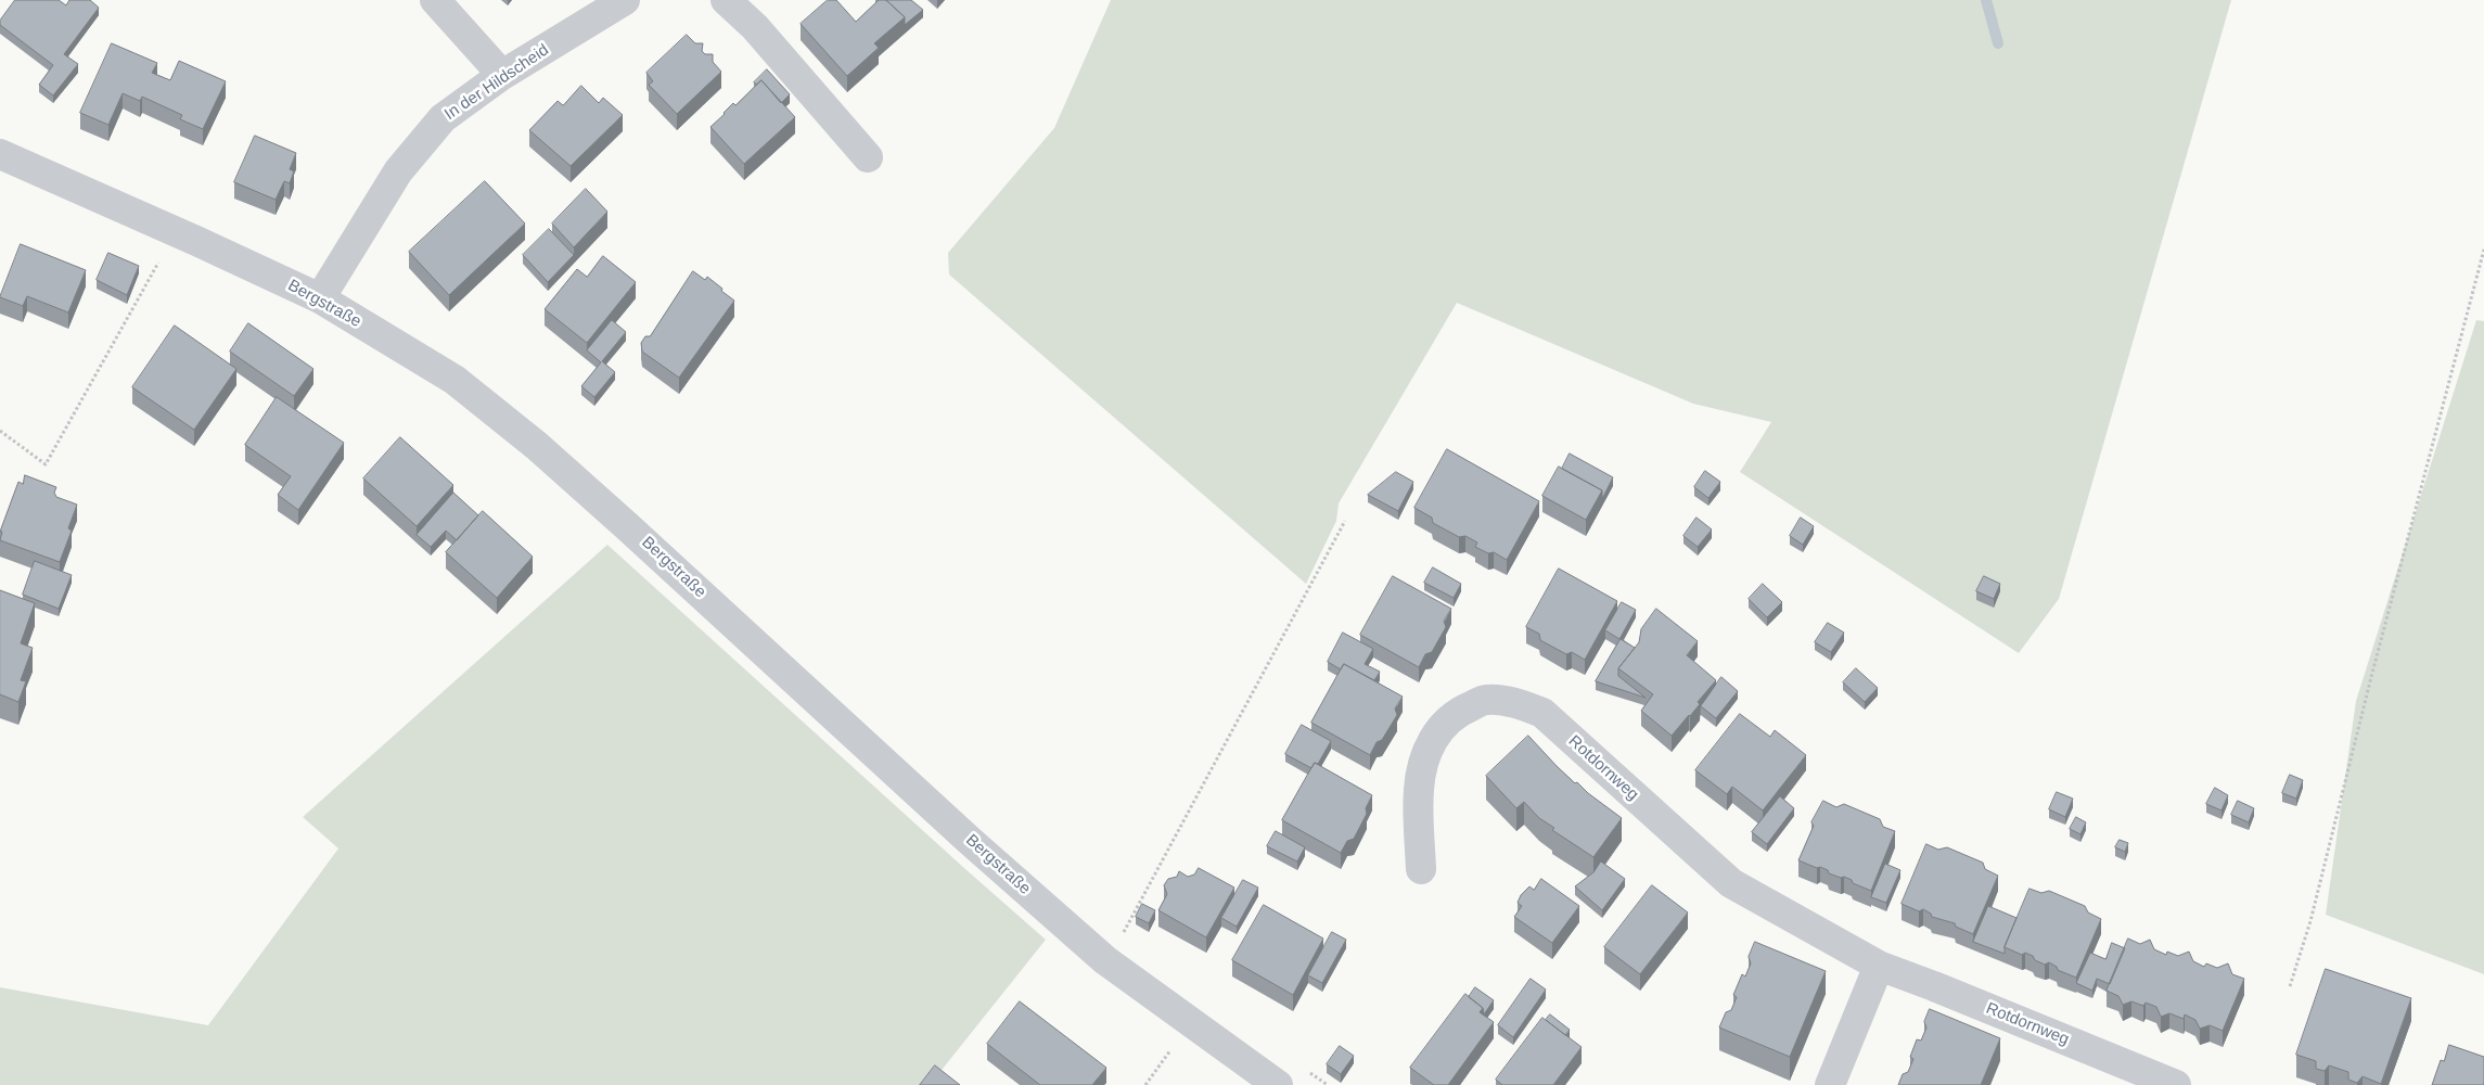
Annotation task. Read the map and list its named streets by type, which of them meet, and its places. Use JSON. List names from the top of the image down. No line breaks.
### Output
{"streets":{"street":["In der Hildscheid","Bergstraße","Rotdornweg"]},"crossings":[["In der Hildscheid","Bergstraße"]]}
